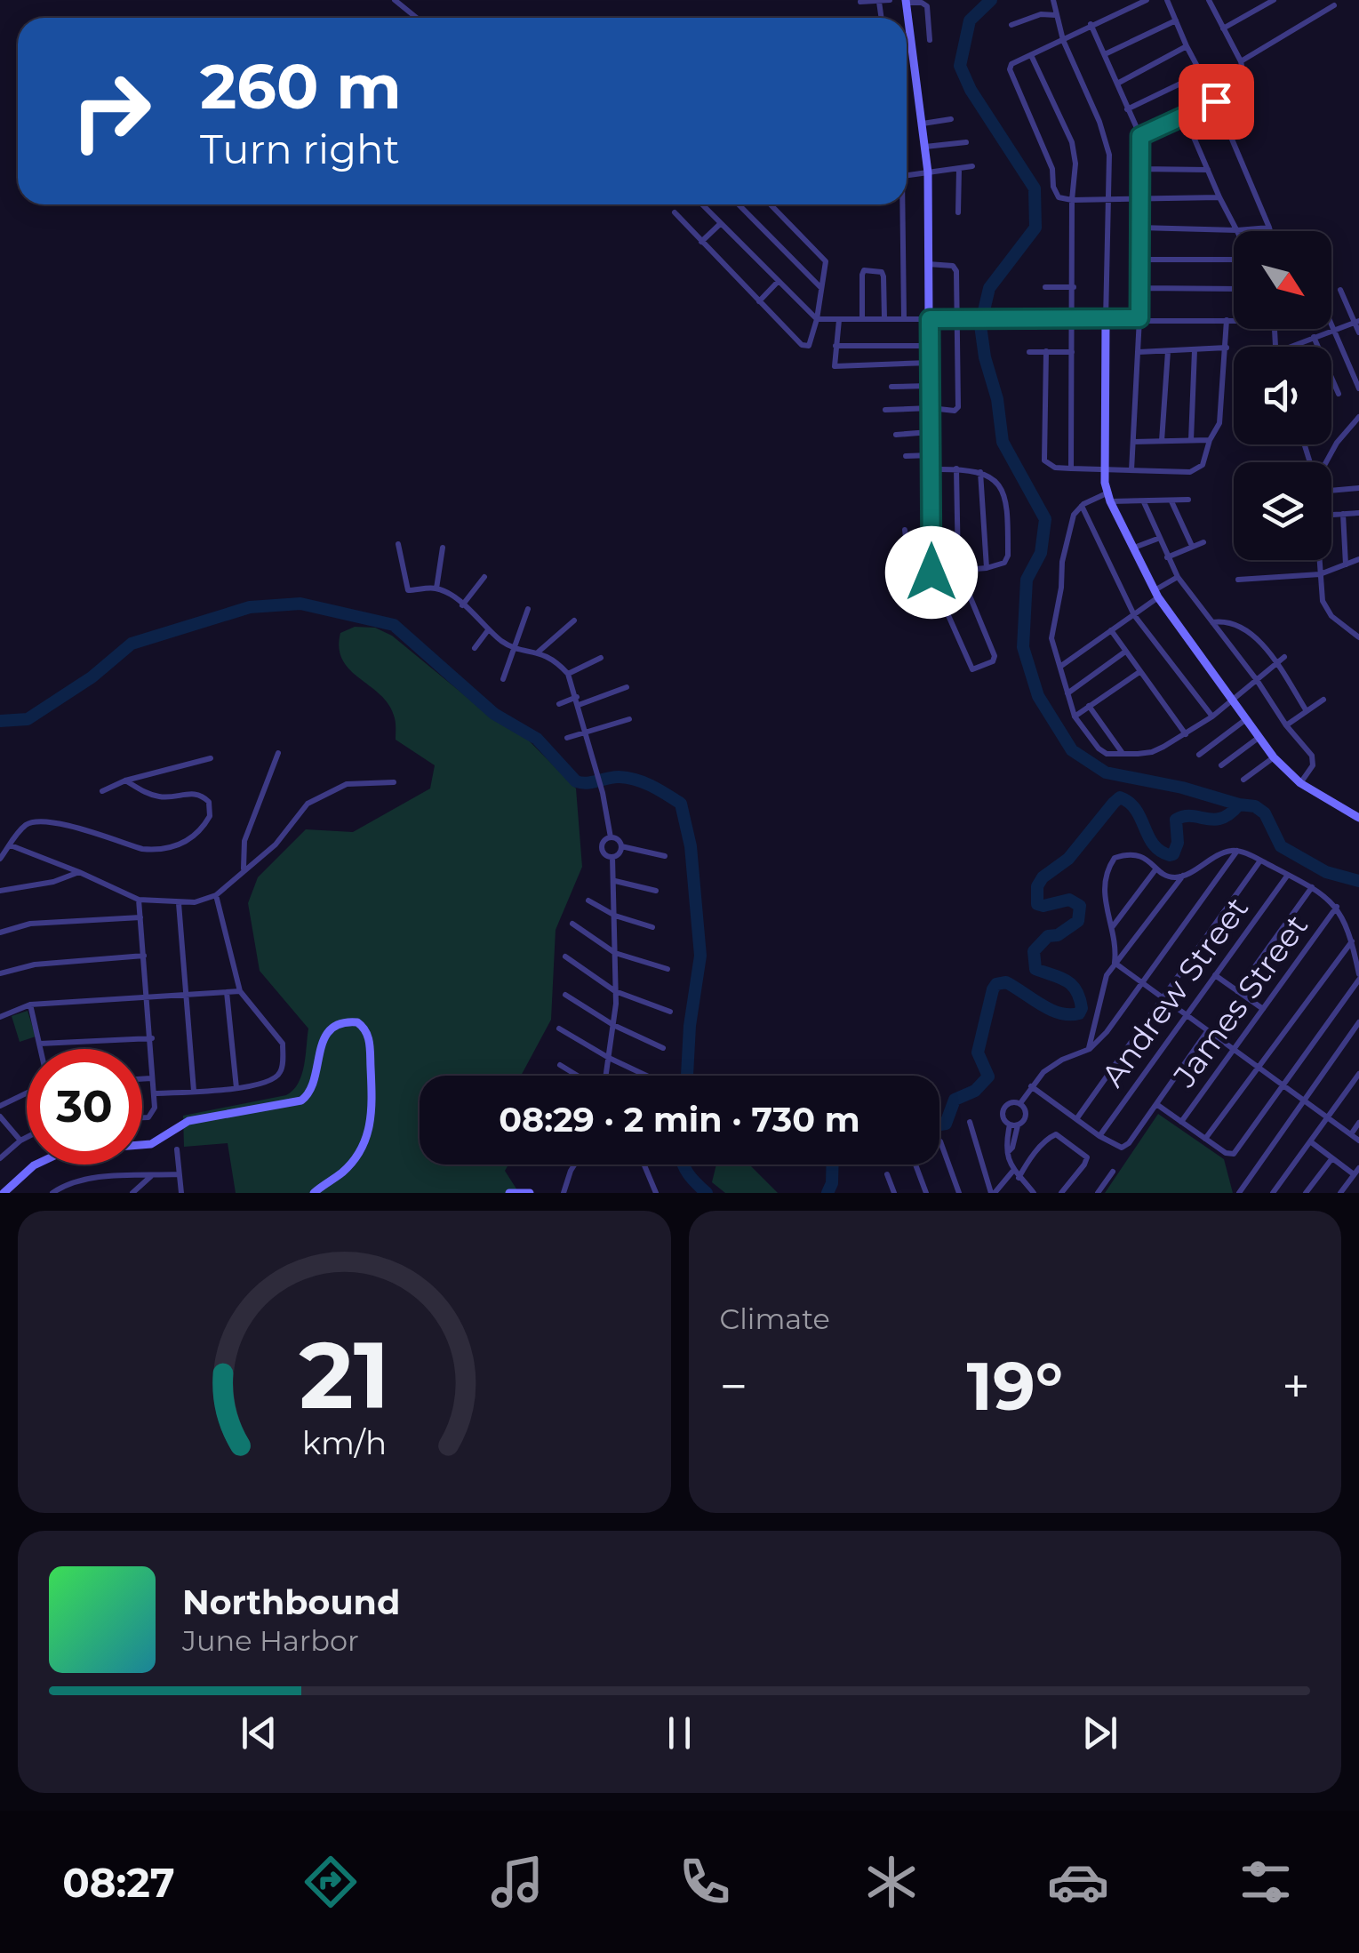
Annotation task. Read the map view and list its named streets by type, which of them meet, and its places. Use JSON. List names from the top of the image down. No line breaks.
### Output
{"streets":{"street":["Andrew Street","James Street"]},"north":"bottom right","page":{"turn":["260 m","Turn right"],"limit":"30","trip":"08:29 · 2 min · 730 m","tile":"Climate","heat":["−","19°","+"],"song":["Northbound","June Harbor"],"tabs":"08:27","gauge":["21","km/h"]}}
